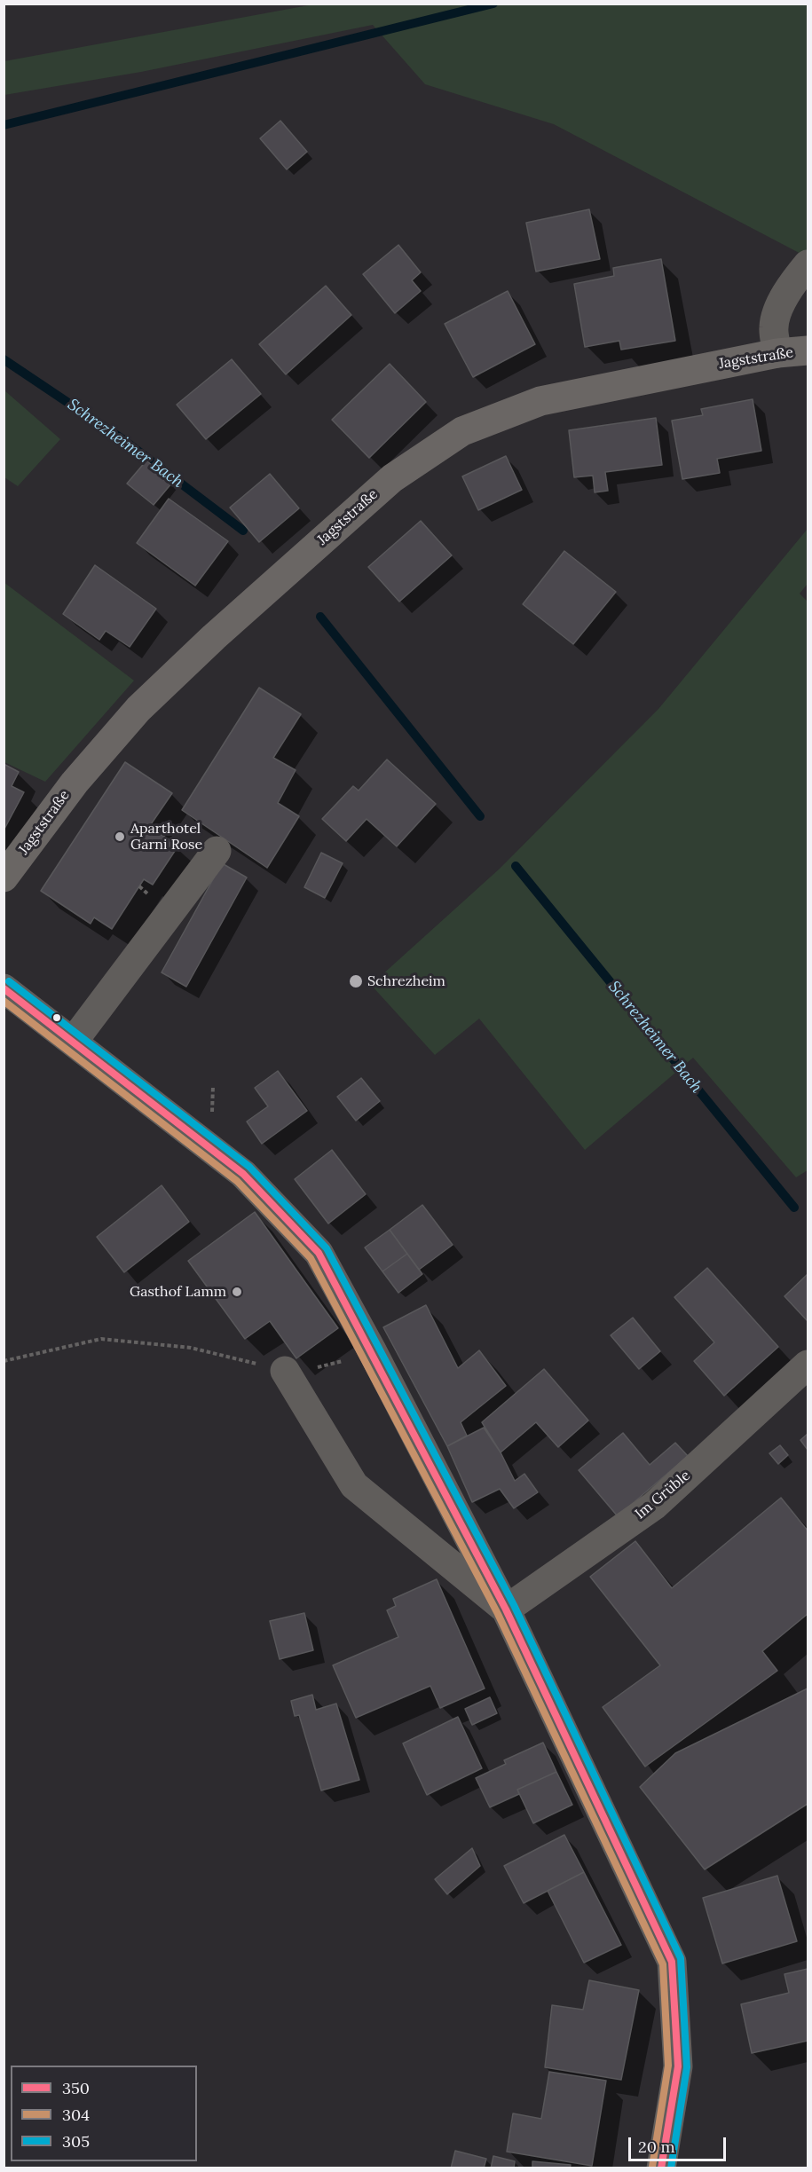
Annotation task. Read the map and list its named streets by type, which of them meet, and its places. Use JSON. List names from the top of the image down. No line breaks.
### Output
{"streets":{"main road":["Jagststraße"],"street":["Im Grüble"]},"water":["Schrezheimer Bach"],"places":["Aparthotel Garni Rose","Schrezheim","Gasthof Lamm"],"lines":["transit line 305","transit line 350","transit line 304"],"legend":["350","304","305"],"scale_bar":"20 m"}
